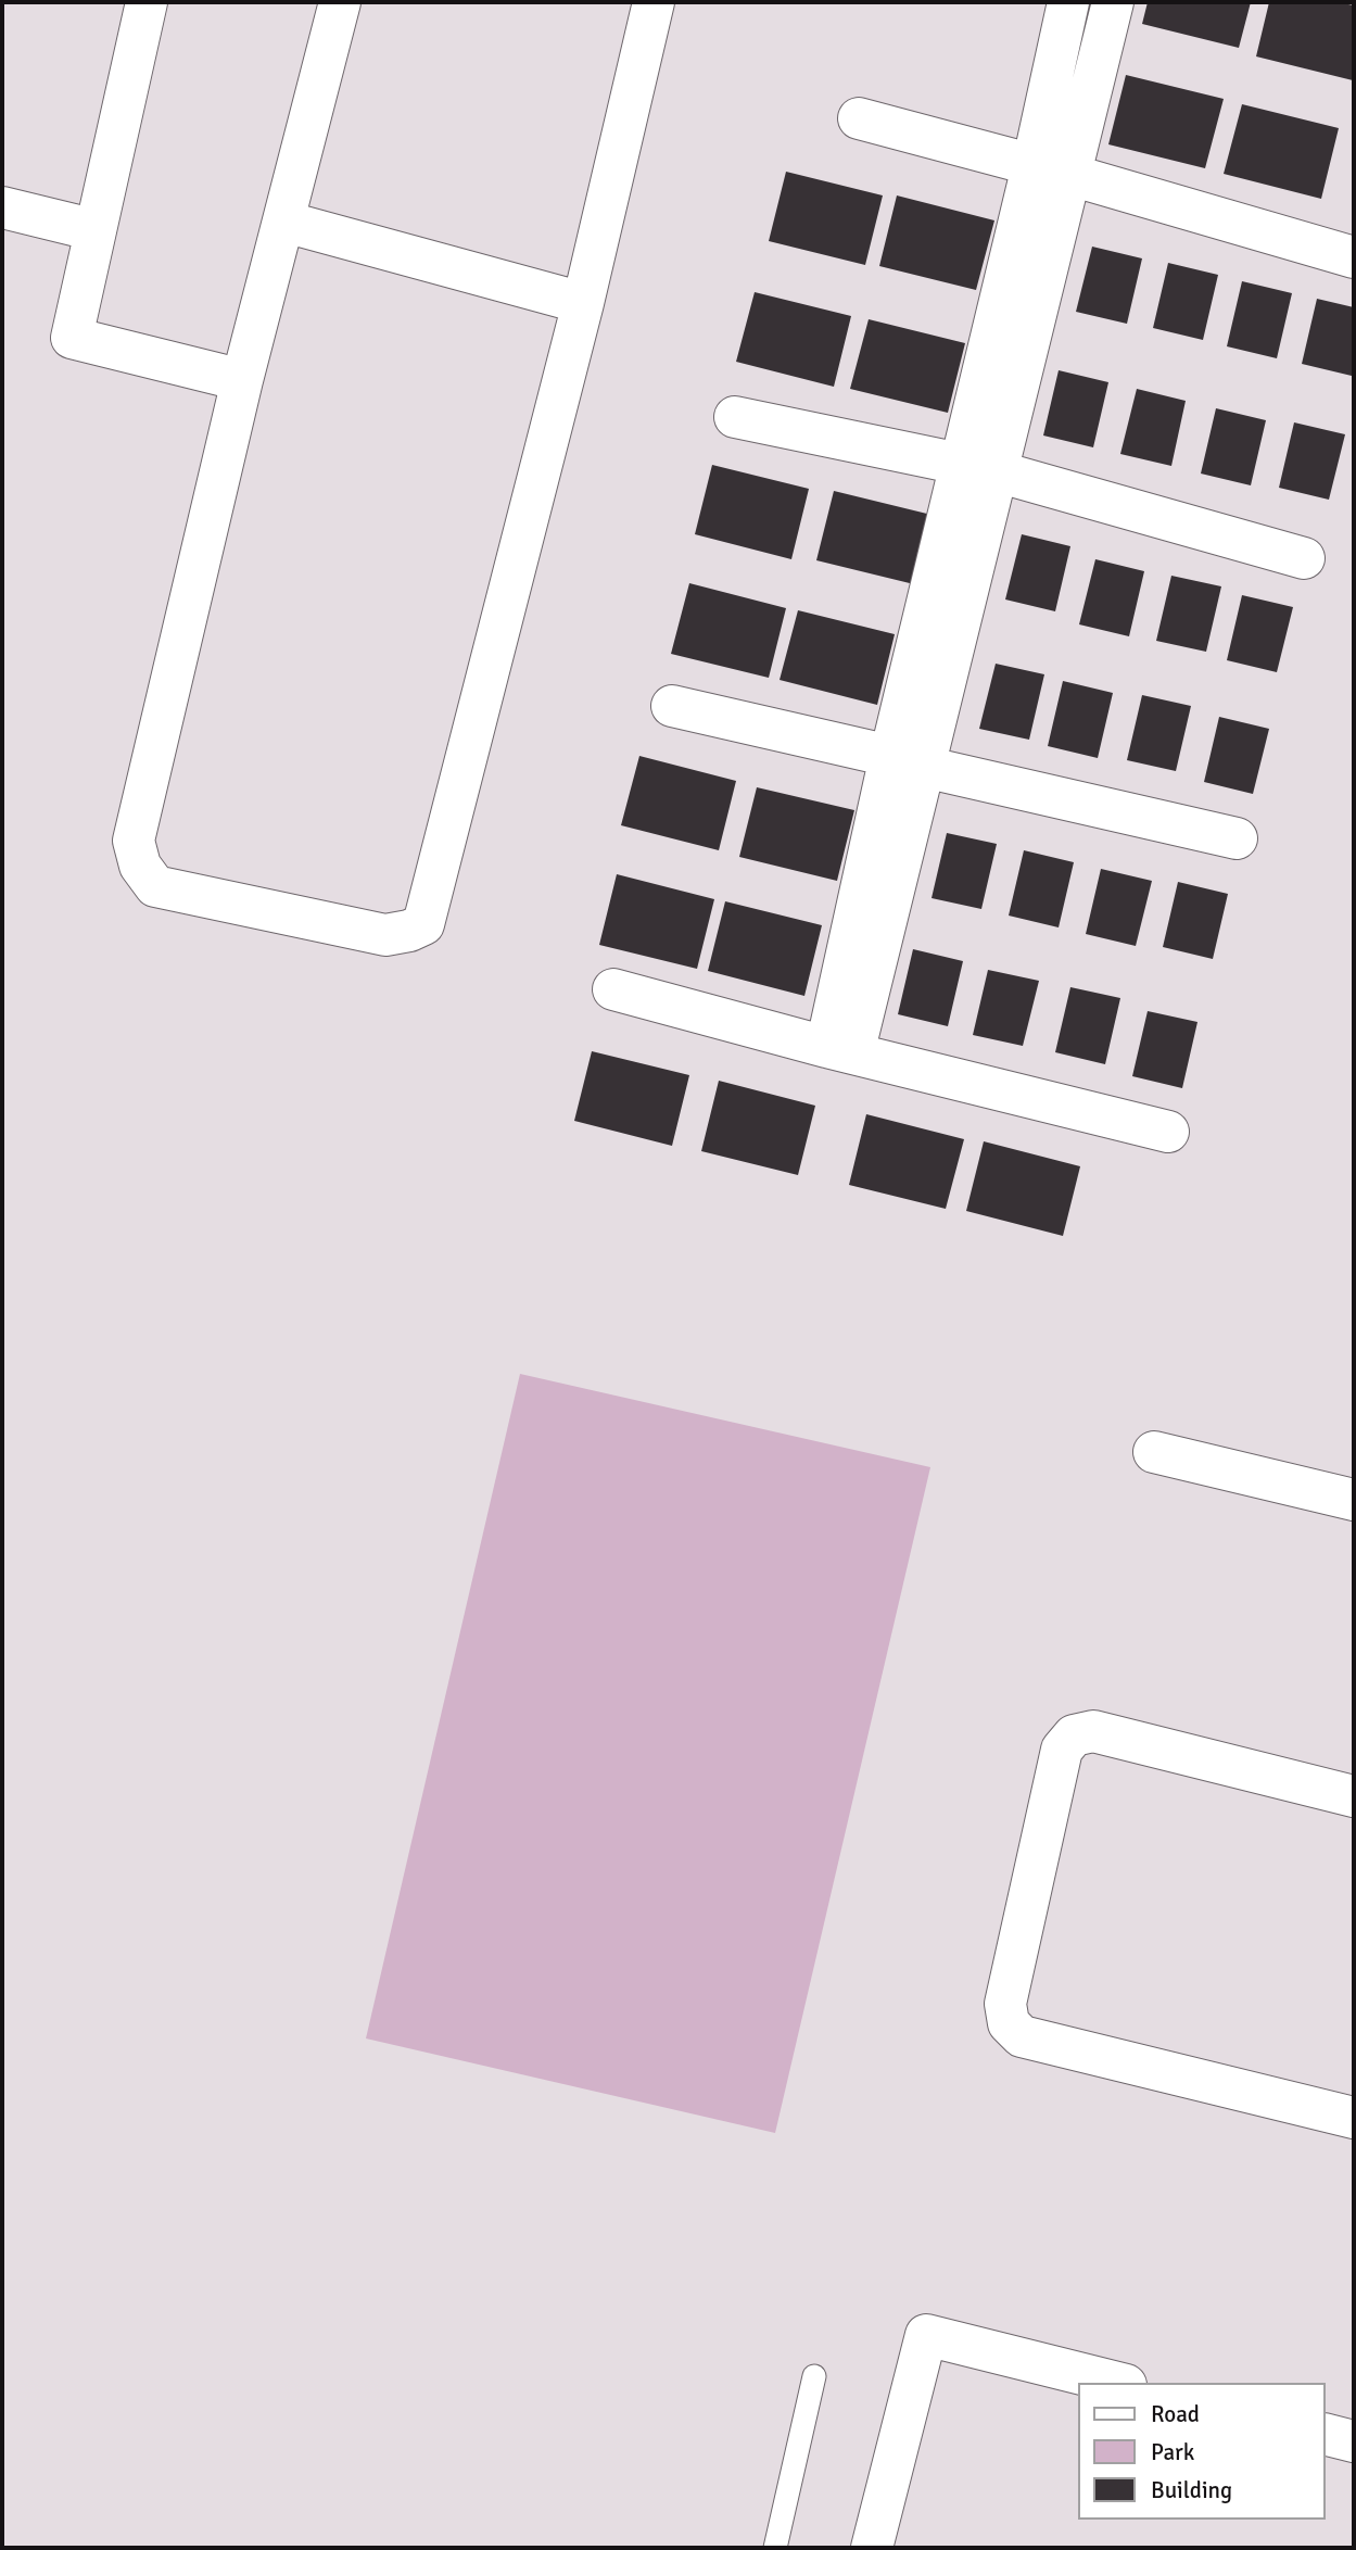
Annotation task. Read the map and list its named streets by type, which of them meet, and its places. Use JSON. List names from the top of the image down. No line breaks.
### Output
{"legend":["Road","Park","Building"]}
